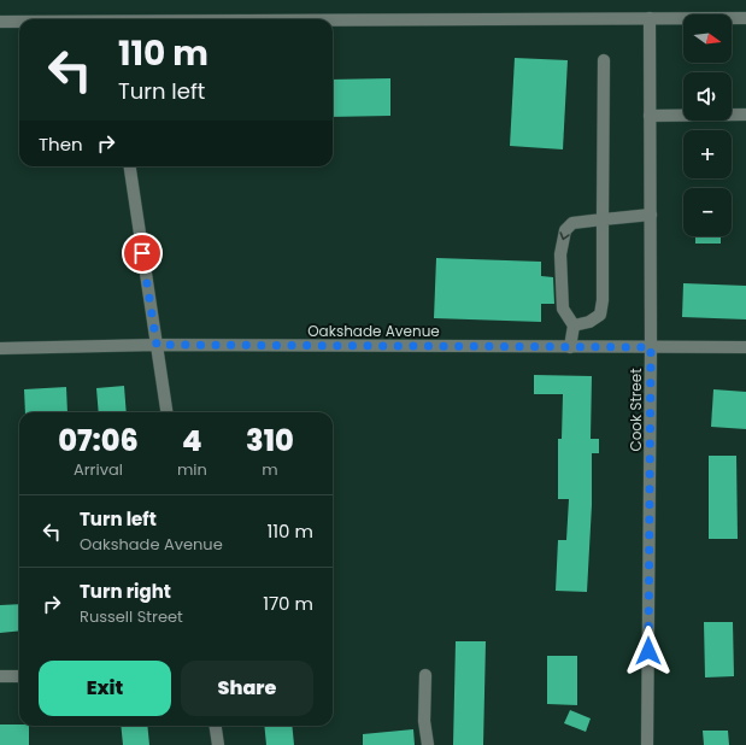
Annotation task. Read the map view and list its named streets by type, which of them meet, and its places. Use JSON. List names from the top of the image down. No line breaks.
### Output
{"streets":{"street":["Oakshade Avenue","Cook Street"]},"crossings":[["Oakshade Avenue","Cook Street"]],"north":"right","page":{"map_buttons":["+","−"],"turn":["110 m","Turn left"],"then":"Then","eta":["07:06","Arrival","4","min","310","m"],"list":[{"name":"Turn left","note":"Oakshade Avenue","value":"110 m"},{"name":"Turn right","note":"Russell Street","value":"170 m"}],"buttons":["Exit","Share"]}}
